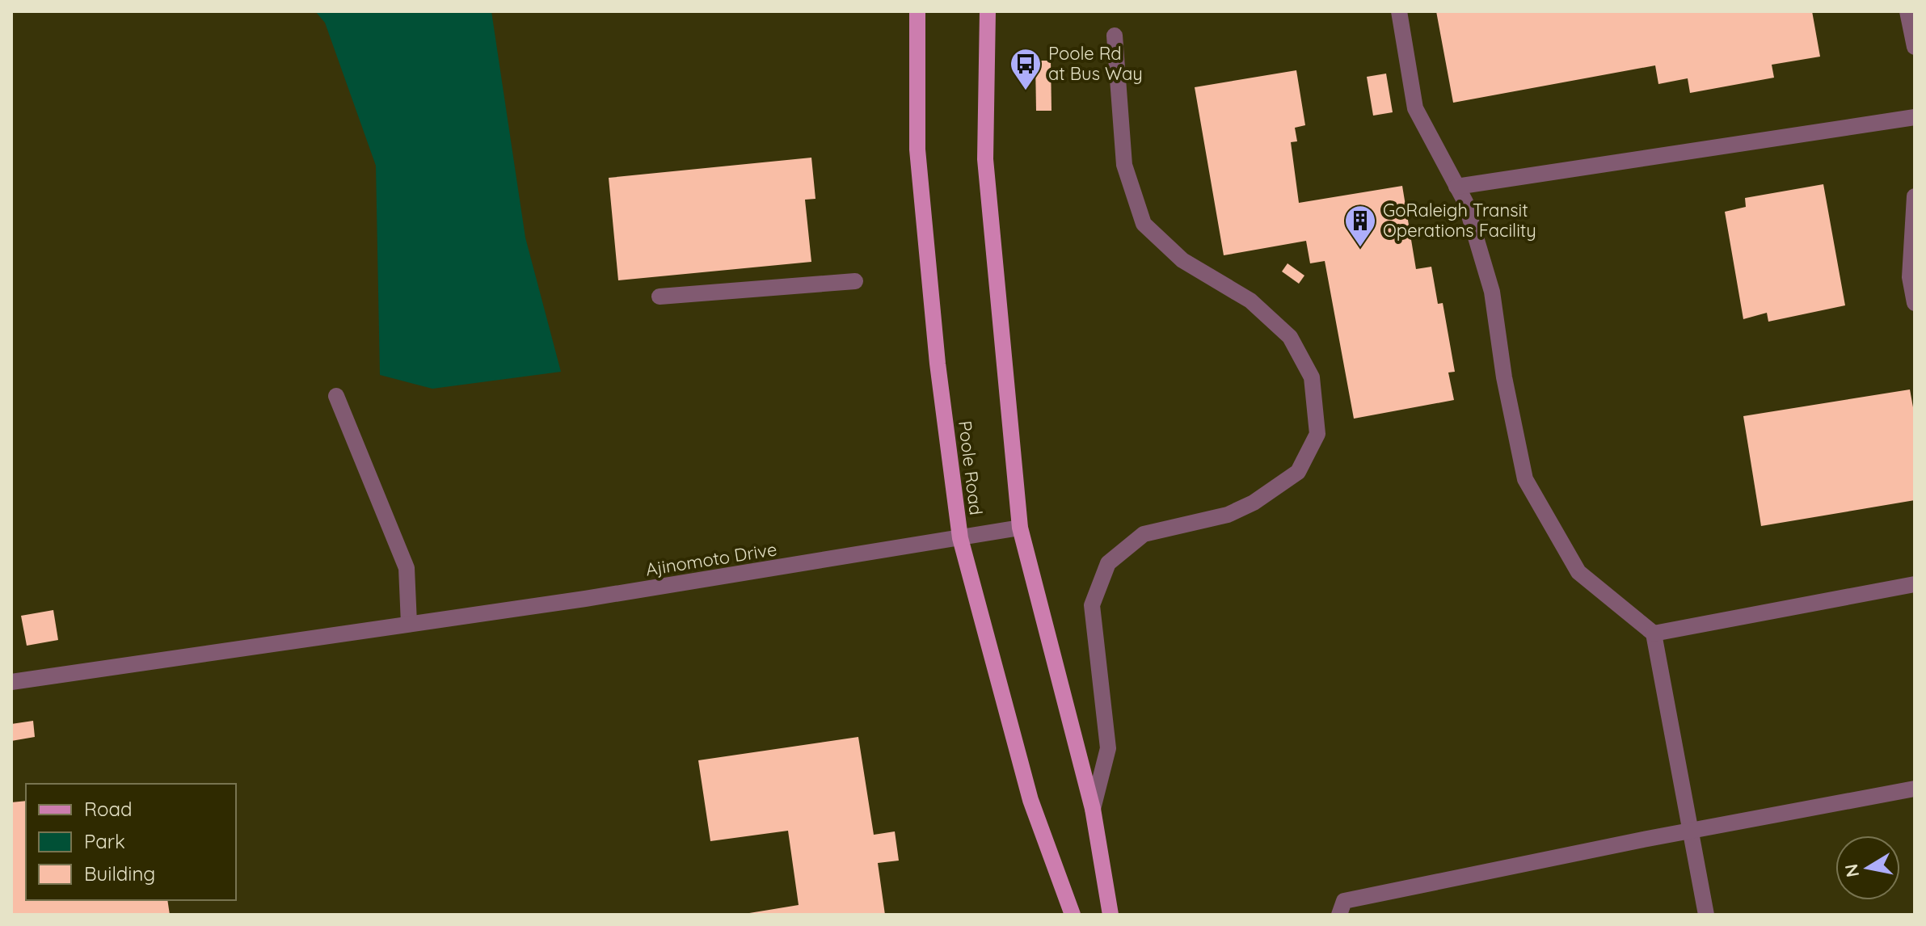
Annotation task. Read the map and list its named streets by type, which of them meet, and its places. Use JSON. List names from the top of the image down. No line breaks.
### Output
{"streets":{"main road":["Poole Road"],"street":["Ajinomoto Drive"]},"crossings":[["Poole Road","Ajinomoto Drive"]],"places":{"bus stop":["Poole Rd at Bus Way"],"building":["GoRaleigh Transit Operations Facility"]},"legend":["Road","Park","Building"],"north":"left"}
